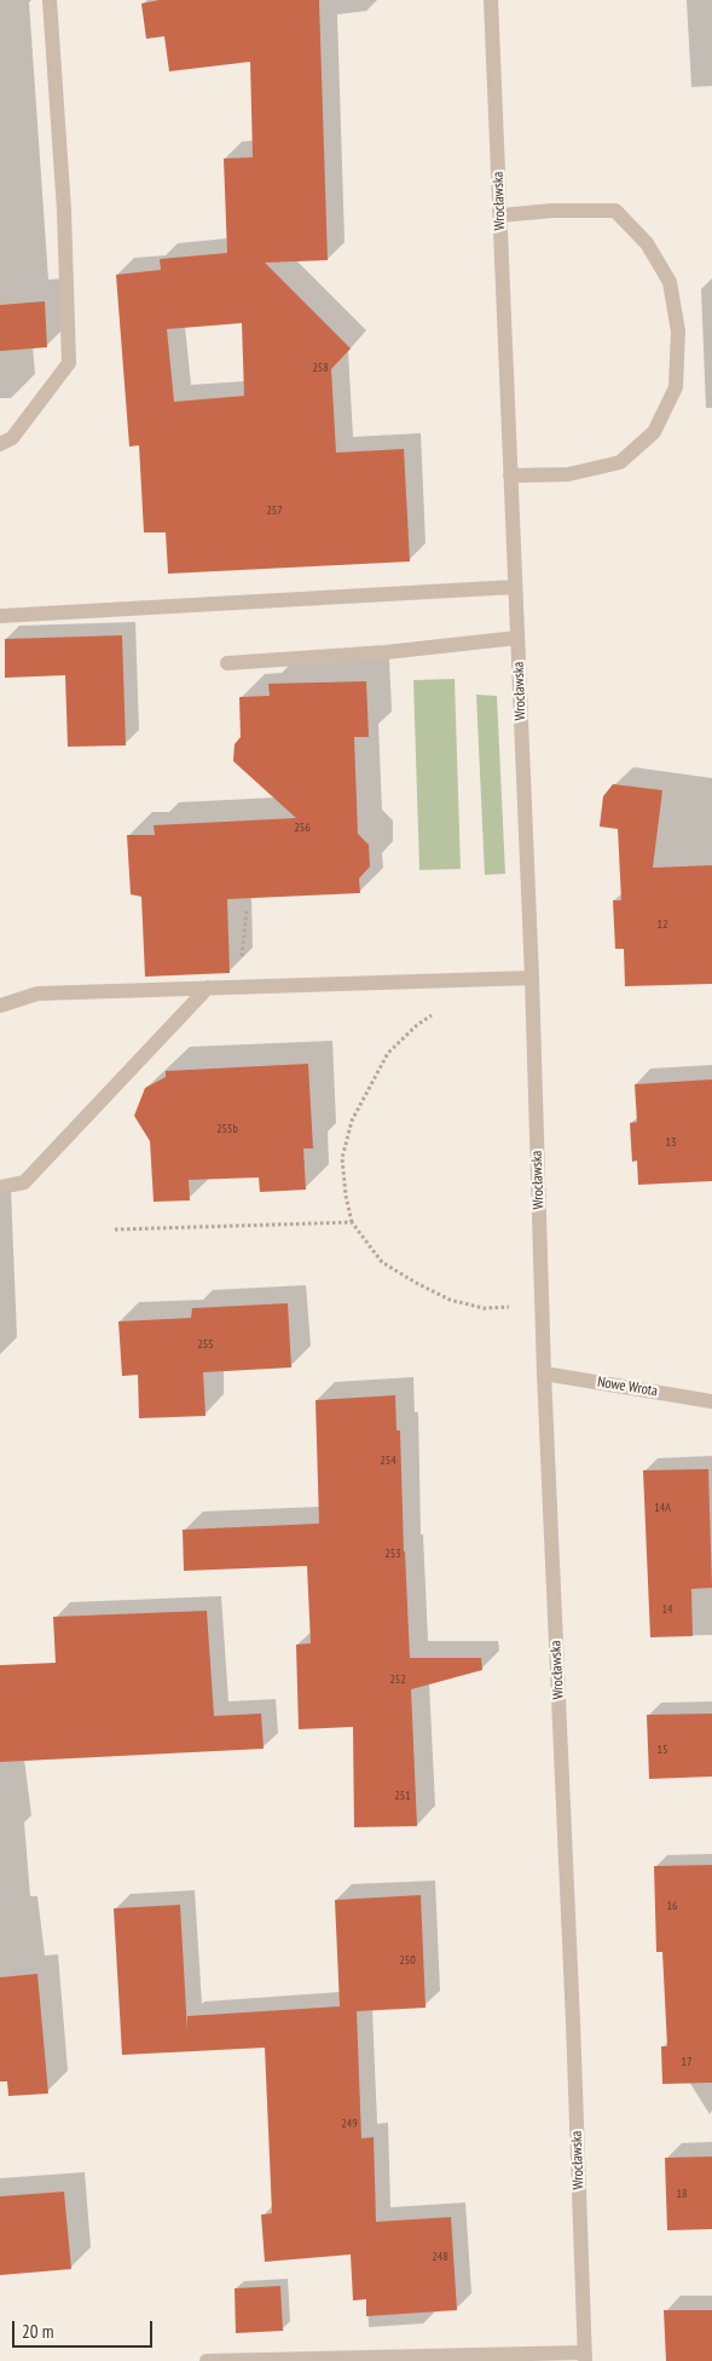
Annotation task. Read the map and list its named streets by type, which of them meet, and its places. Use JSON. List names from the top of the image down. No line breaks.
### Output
{"streets":{"street":["Wrocławska","Nowe Wrota"]},"crossings":[["Wrocławska","Nowe Wrota"]],"house_numbers":["258","257","256","12","255b","13","255","254","14A","253","14","252","15","251","16","250","17","249","18","248"],"scale_bar":"20 m"}
